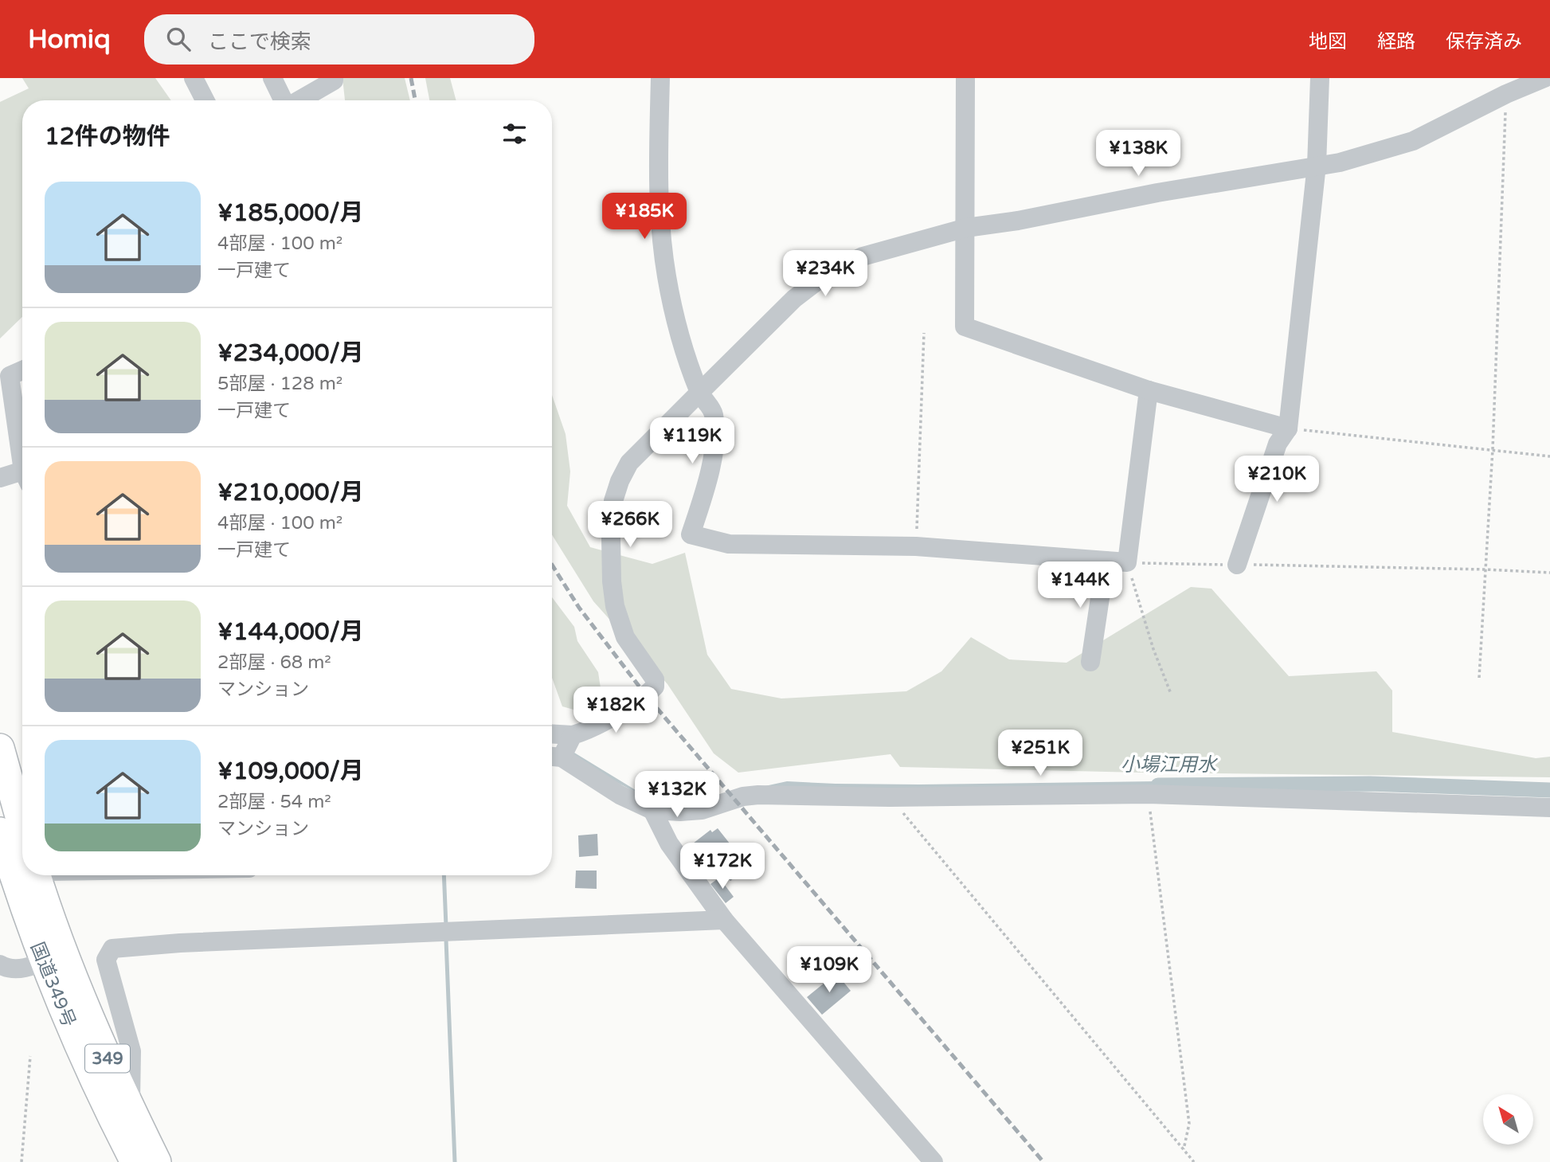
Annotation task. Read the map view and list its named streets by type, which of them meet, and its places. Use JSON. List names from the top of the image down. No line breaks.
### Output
{"streets":{"highway":["国道349号","349"]},"water":["小場江用水"],"north":"top left","page":{"header":"Homiq","search":"ここで検索","nav":["地図","経路","保存済み"],"heading":"12件の物件","price":["¥138K","¥185K","¥234K","¥119K","¥210K","¥266K","¥144K","¥182K","¥251K","¥132K","¥172K","¥109K"],"list":[{"name":"¥185,000/月","note":"4部屋 · 100 m² · 一戸建て"},{"name":"¥234,000/月","note":"5部屋 · 128 m² · 一戸建て"},{"name":"¥210,000/月","note":"4部屋 · 100 m² · 一戸建て"},{"name":"¥144,000/月","note":"2部屋 · 68 m² · マンション"},{"name":"¥109,000/月","note":"2部屋 · 54 m² · マンション"}]}}
